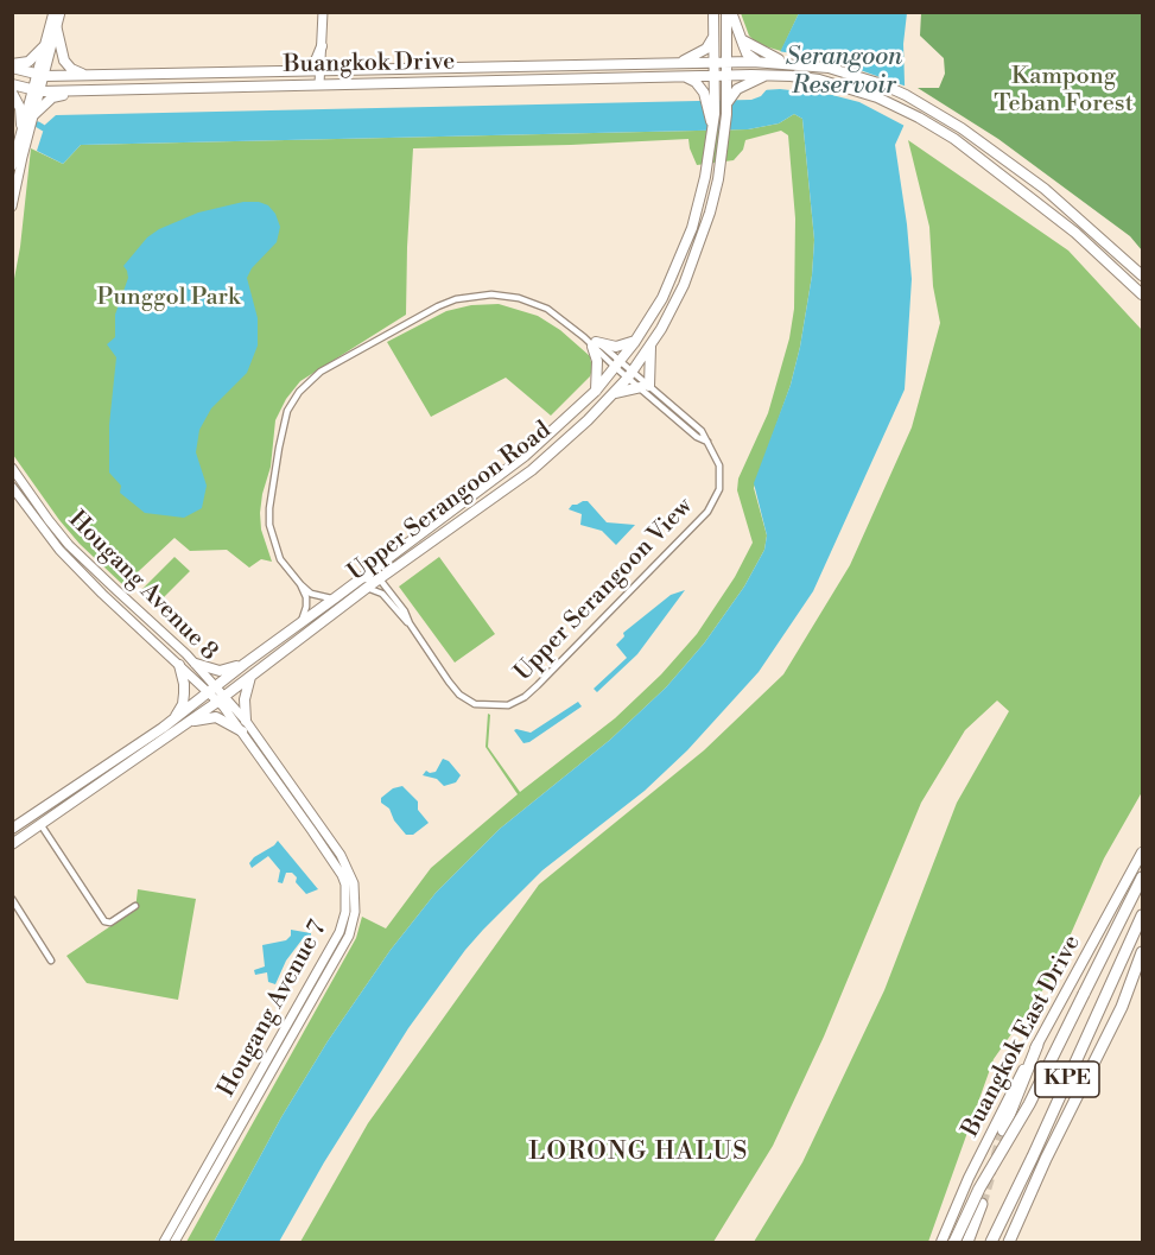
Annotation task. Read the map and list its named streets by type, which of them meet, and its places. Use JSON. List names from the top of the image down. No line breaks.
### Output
{"streets":{"highway":["KPE"],"main road":["Buangkok Drive","Upper Serangoon Road","Hougang Avenue 8","Hougang Avenue 7","Buangkok East Drive"],"street":["Upper Serangoon View"]},"crossings":[["Buangkok Drive","Upper Serangoon Road"],["Upper Serangoon Road","Hougang Avenue 8"],["Upper Serangoon Road","Upper Serangoon View"],["Upper Serangoon Road","Hougang Avenue 7"],["Hougang Avenue 8","Hougang Avenue 7"]],"districts":["LORONG HALUS"],"water":["Serangoon Reservoir"],"parks":["Kampong Teban Forest","Punggol Park"]}
